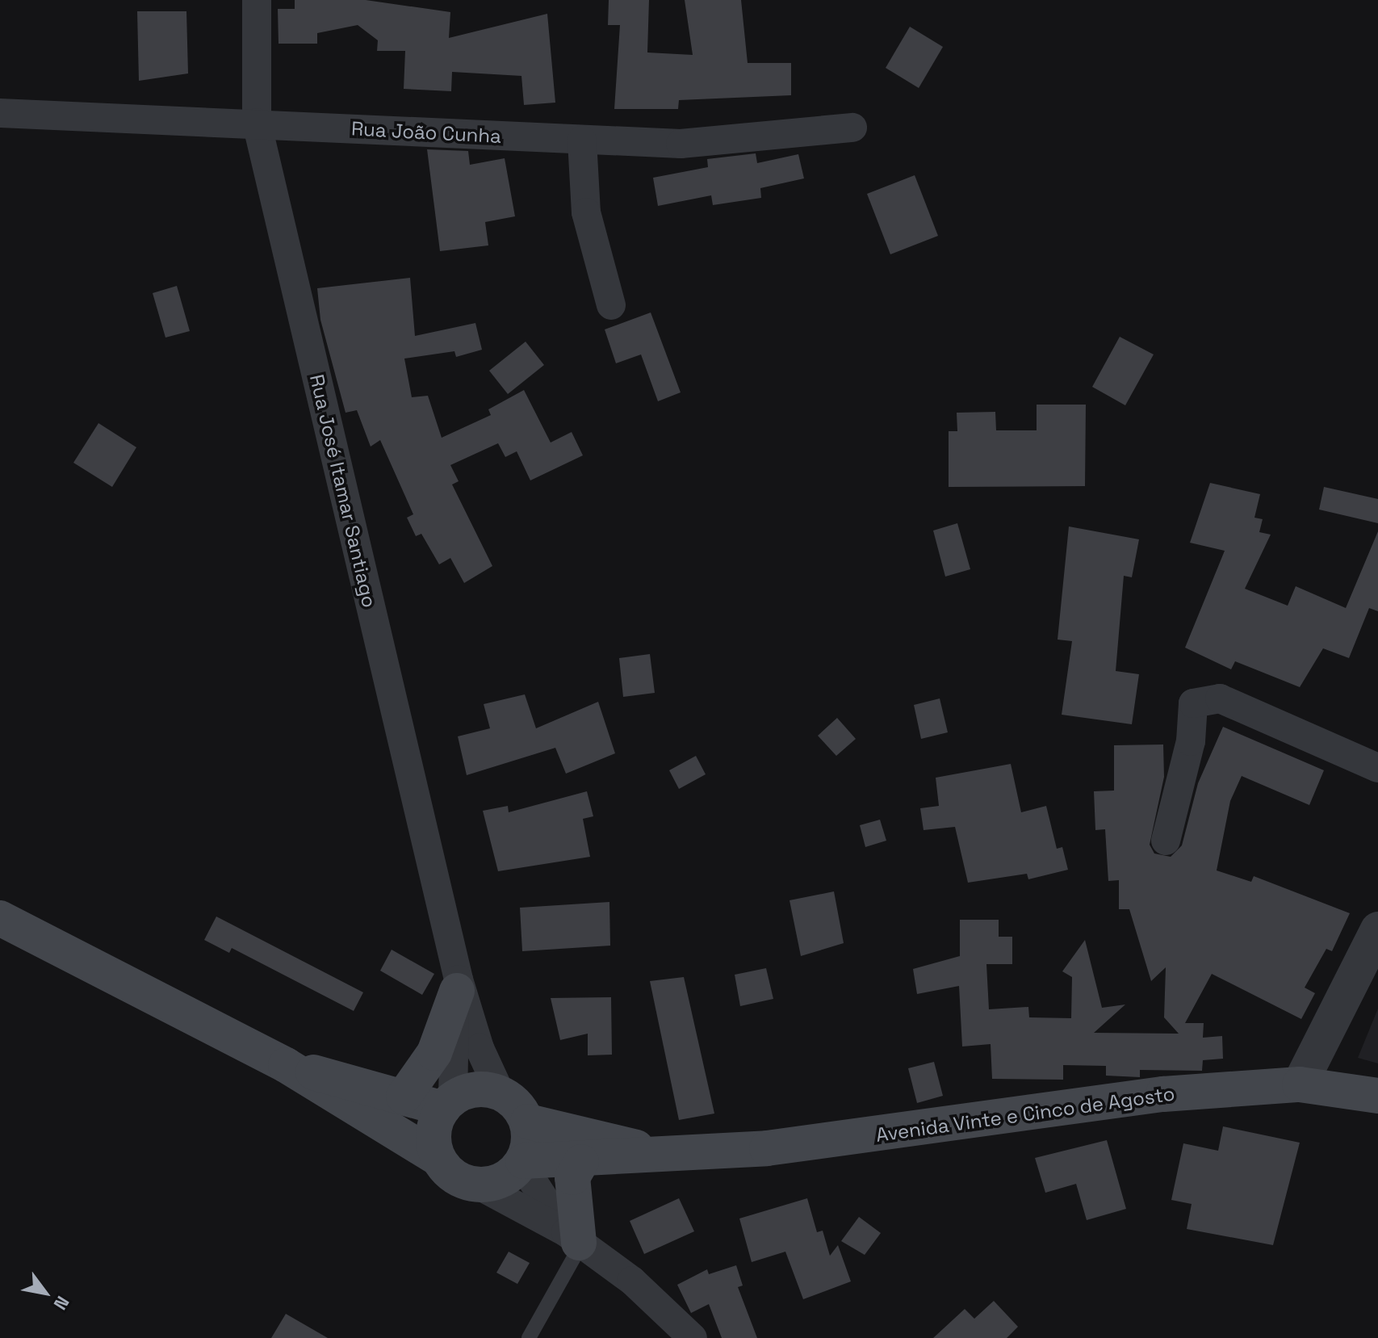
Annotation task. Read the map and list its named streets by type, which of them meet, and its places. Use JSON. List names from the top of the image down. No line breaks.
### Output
{"streets":{"main road":["Avenida Vinte e Cinco de Agosto"],"street":["Rua João Cunha","Rua José Itamar Santiago"]},"crossings":[["Rua João Cunha","Rua José Itamar Santiago"],["Rua José Itamar Santiago","Avenida Vinte e Cinco de Agosto"]],"north":"bottom right"}
